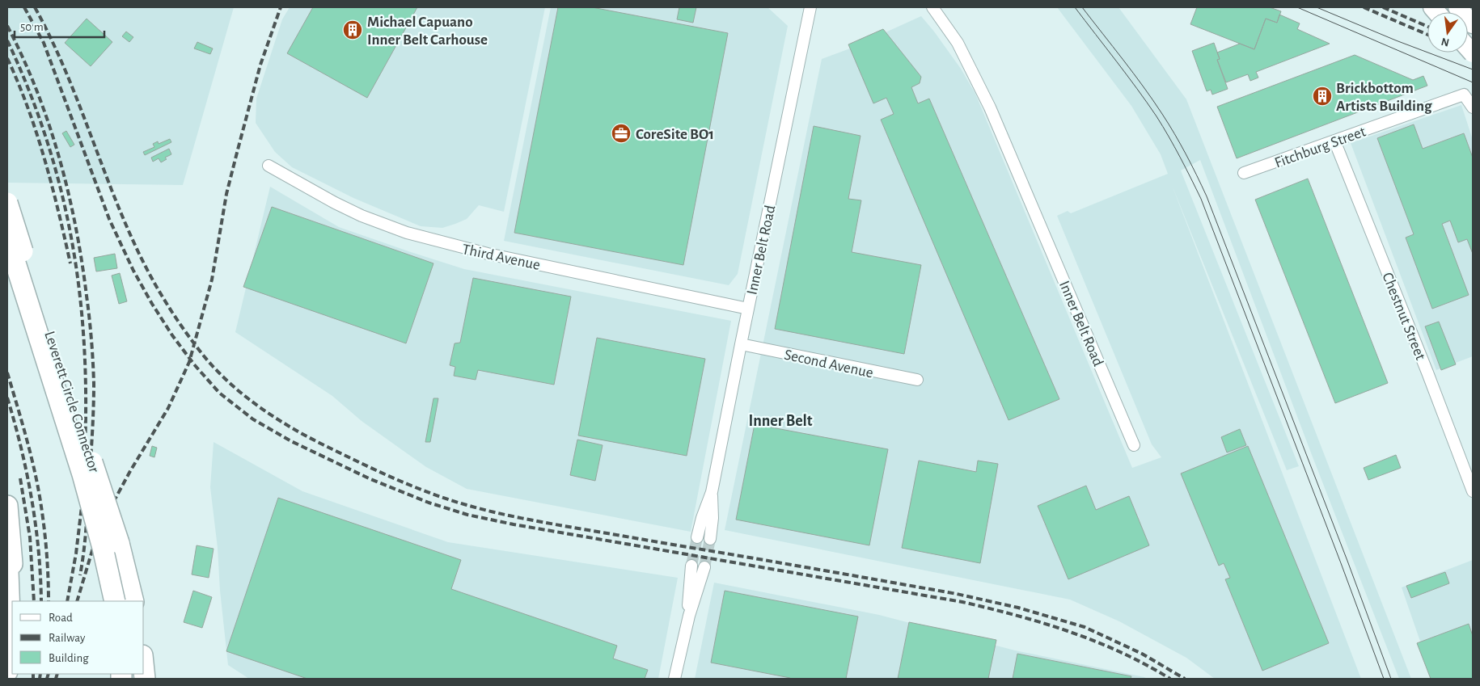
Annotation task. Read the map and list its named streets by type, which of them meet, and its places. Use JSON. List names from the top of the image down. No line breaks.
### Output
{"streets":{"highway":["Leverett Circle Connector"],"street":["Fitchburg Street","Inner Belt Road","Third Avenue","Chestnut Street","Second Avenue"]},"crossings":[["Fitchburg Street","Chestnut Street"],["Inner Belt Road","Third Avenue"],["Inner Belt Road","Second Avenue"]],"districts":["Inner Belt"],"places":{"building":["Michael Capuano Inner Belt Carhouse","Brickbottom Artists Building"],"office":["CoreSite BO1"]},"legend":["Road","Railway","Building"],"scale_bar":"50 m","north":"bottom"}
